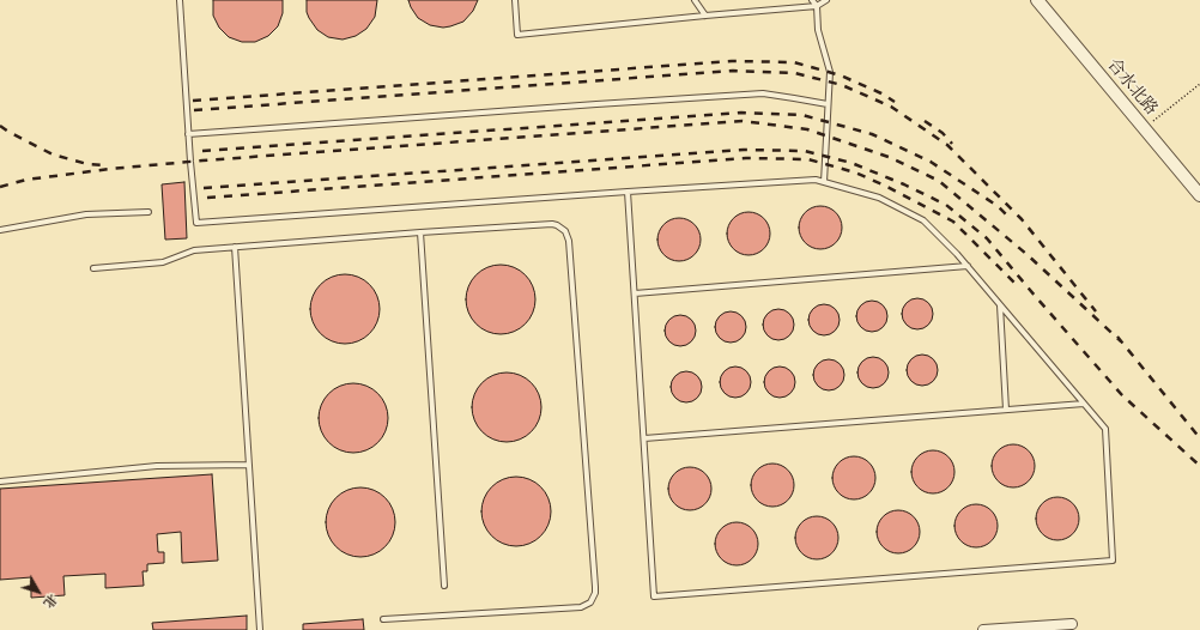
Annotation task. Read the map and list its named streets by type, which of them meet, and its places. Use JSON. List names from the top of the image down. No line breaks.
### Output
{"streets":{"street":["合水北路"]},"north":"bottom right"}
